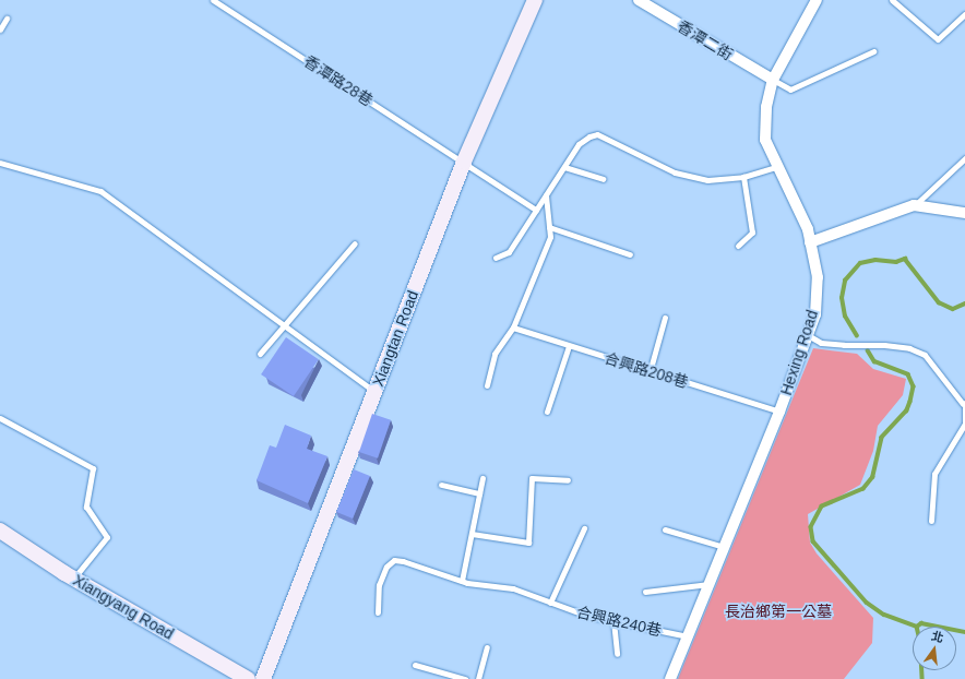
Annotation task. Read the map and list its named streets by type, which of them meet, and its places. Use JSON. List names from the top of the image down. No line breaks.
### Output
{"streets":{"street":["香潭二街","Xiangtan Road","Hexing Road","Xiangyang Road"],"lane":["香潭路28巷","合興路208巷","合興路240巷"]},"crossings":[["香潭二街","Hexing Road"],["香潭路28巷","Xiangtan Road"],["Hexing Road","合興路208巷"],["Hexing Road","合興路240巷"]],"parks":["長治鄉第一公墓"],"north":"top"}
